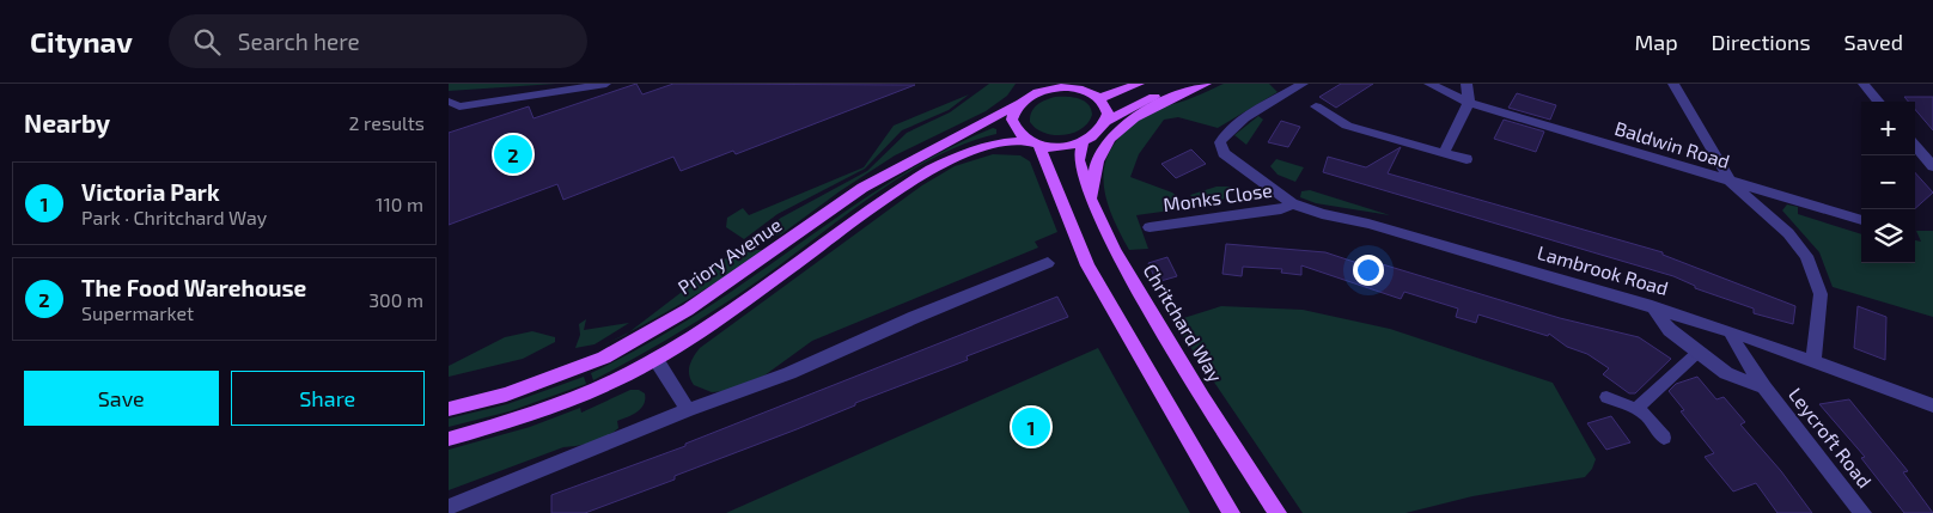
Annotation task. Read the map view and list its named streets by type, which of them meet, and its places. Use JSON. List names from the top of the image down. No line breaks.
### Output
{"streets":{"main road":["Priory Avenue","Chritchard Way"],"street":["Baldwin Road","Monks Close","Lambrook Road","Leycroft Road"]},"crossings":[["Monks Close","Lambrook Road"],["Priory Avenue","Chritchard Way"],["Lambrook Road","Leycroft Road"]],"page":{"header":"Citynav","search":"Search here","nav":["Map","Directions","Saved"],"heading":["Nearby","2 results"],"map_buttons":["+","−"],"pins":["2","1"],"list":[{"mark":"1","name":"Victoria Park","note":"Park · Chritchard Way","value":"110 m"},{"mark":"2","name":"The Food Warehouse","note":"Supermarket","value":"300 m"}],"buttons":["Save","Share"]}}
